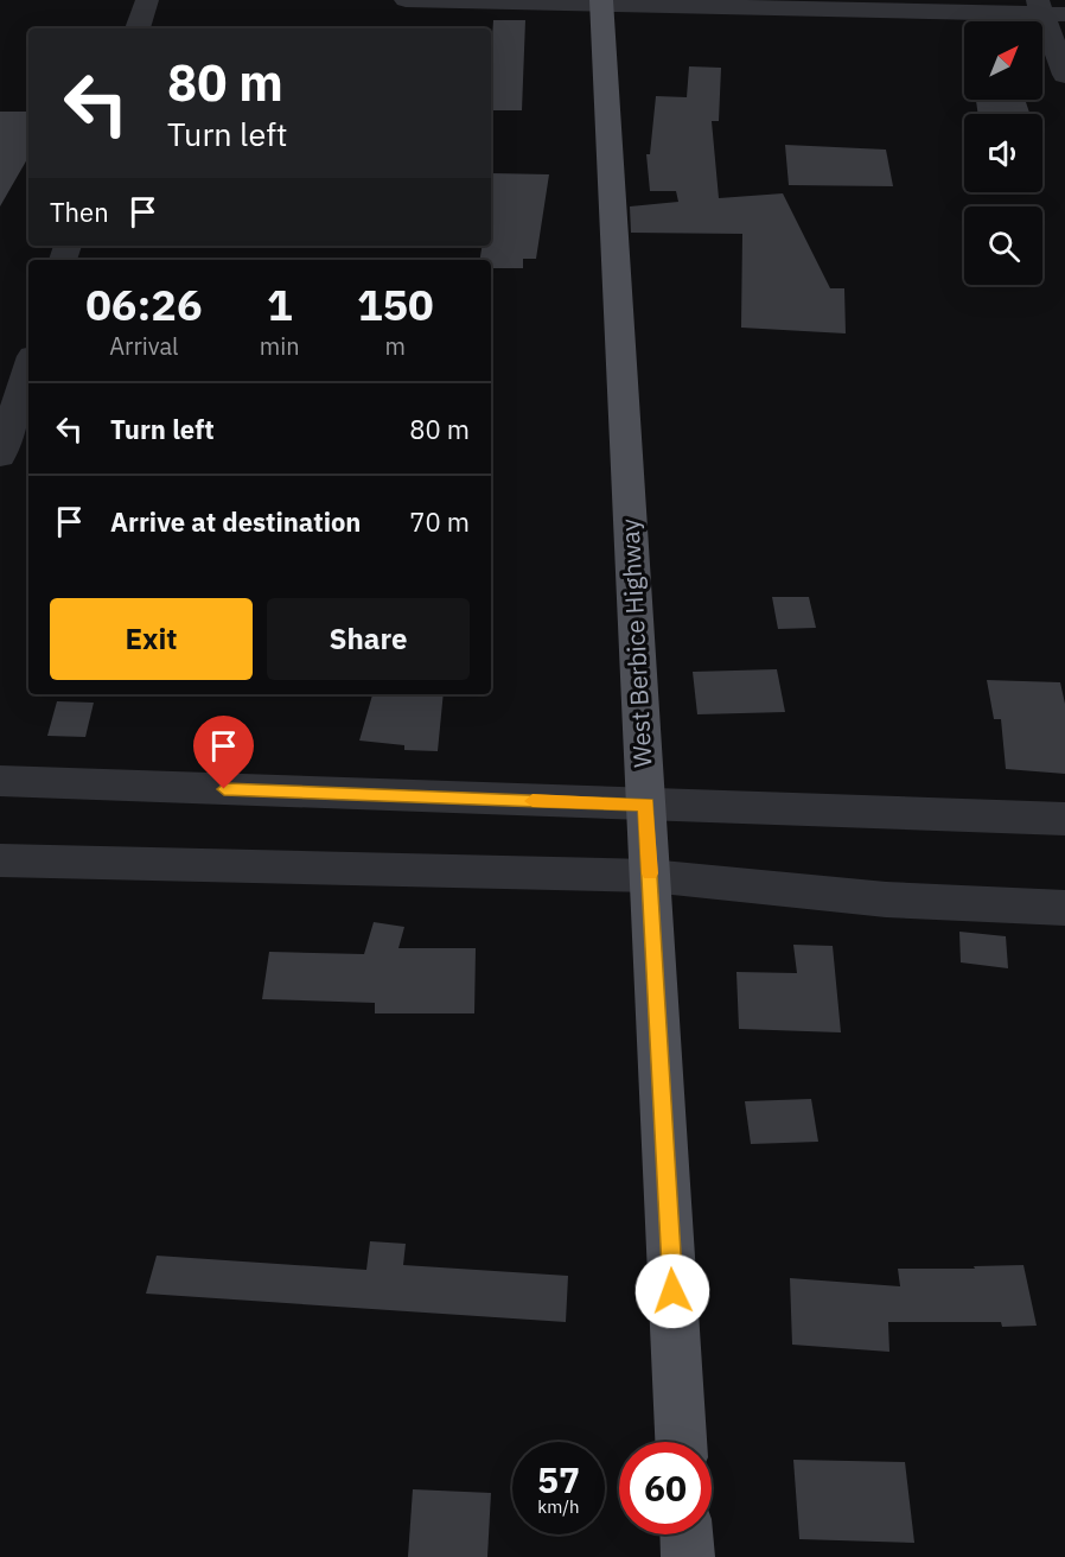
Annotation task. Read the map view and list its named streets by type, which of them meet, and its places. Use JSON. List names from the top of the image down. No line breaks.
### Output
{"streets":{"main road":["West Berbice Highway"]},"north":"top right","page":{"turn":["80 m","Turn left"],"then":"Then","eta":["06:26","Arrival","1","min","150","m"],"list":[{"name":"Turn left","value":"80 m"},{"name":"Arrive at destination","value":"70 m"}],"buttons":["Exit","Share"],"speed":"57 km/h","limit":"60"}}
